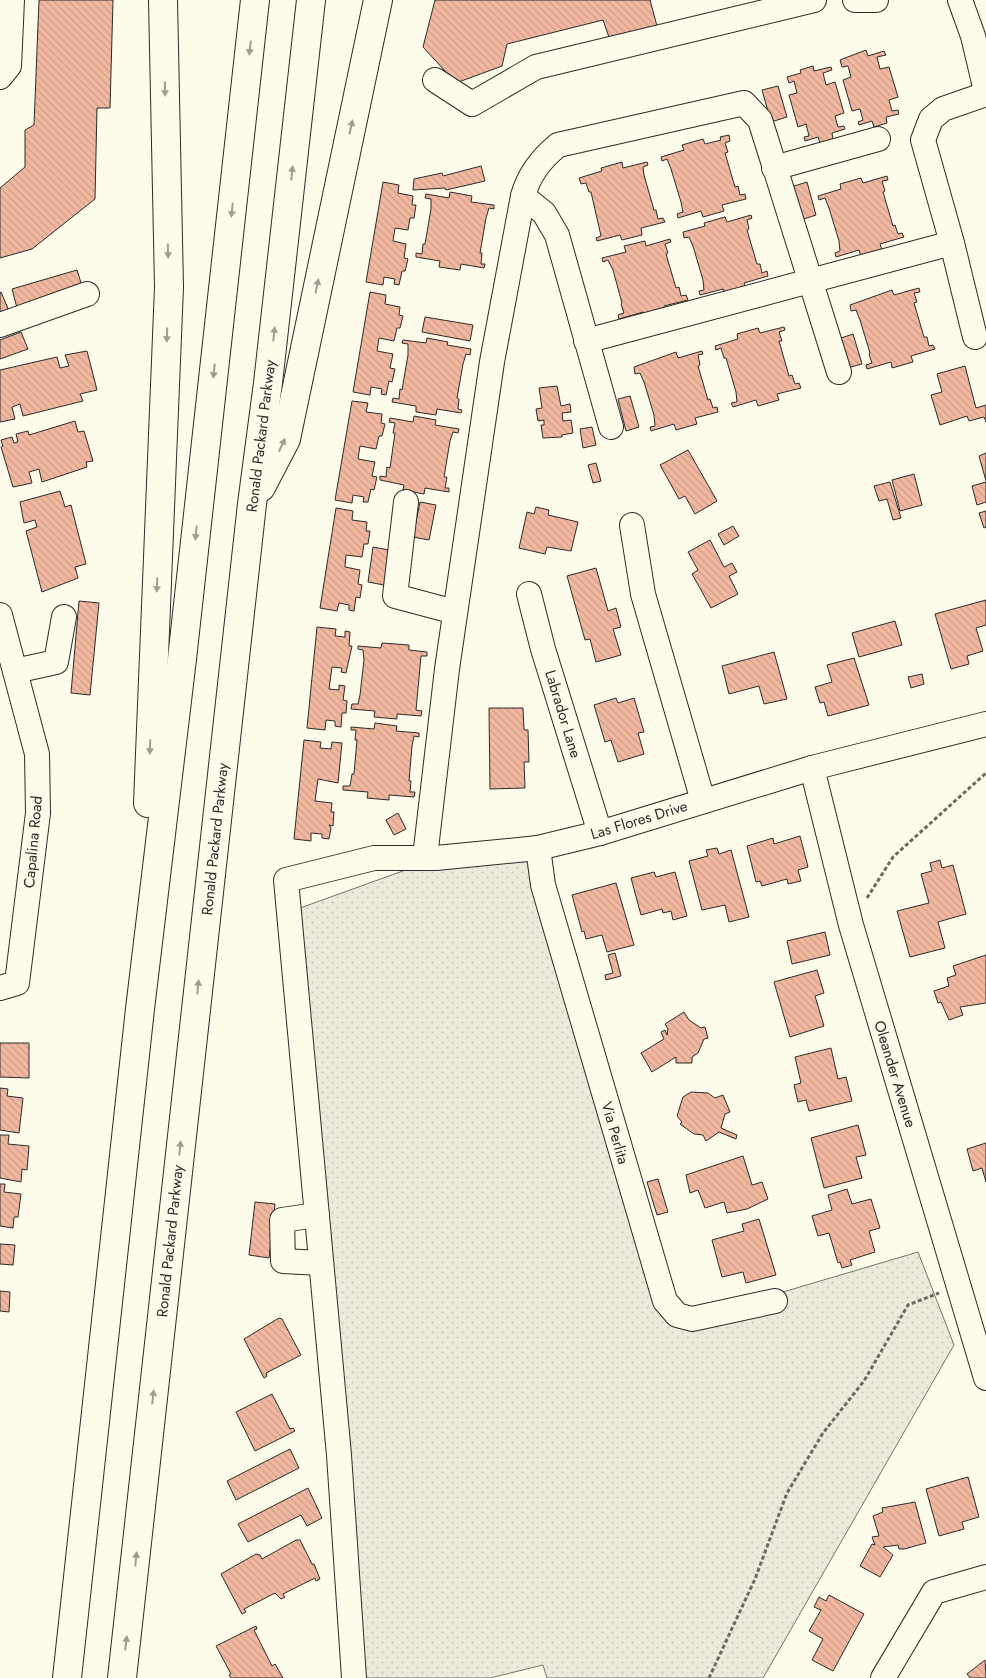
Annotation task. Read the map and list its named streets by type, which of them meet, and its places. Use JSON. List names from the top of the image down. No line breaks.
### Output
{"streets":{"highway":["Ronald Packard Parkway"],"street":["Labrador Lane","Las Flores Drive","Capalina Road","Oleander Avenue","Via Perlita"]},"crossings":[["Labrador Lane","Las Flores Drive"],["Las Flores Drive","Oleander Avenue"],["Las Flores Drive","Via Perlita"]]}
